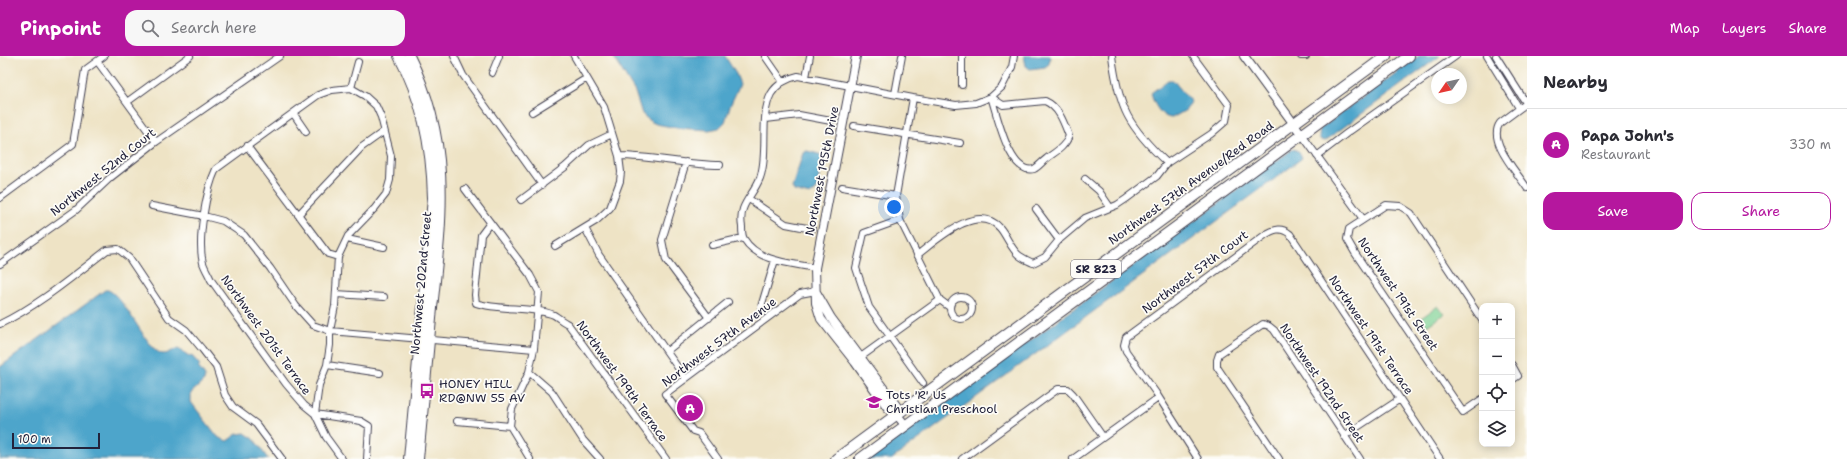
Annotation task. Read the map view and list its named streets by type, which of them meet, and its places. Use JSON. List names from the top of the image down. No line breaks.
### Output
{"streets":{"main road":["Northwest 57th Avenue/Red Road","SR 823","Northwest 202nd Street"],"street":["Northwest 195th Drive","Northwest 52nd Court","Northwest 57th Court","Northwest 191st Street","Northwest 201st Terrace","Northwest 191st Terrace","Northwest 57th Avenue","Northwest 199th Terrace","Northwest 192nd Street"]},"crossings":[["Northwest 195th Drive","Northwest 57th Avenue/Red Road"],["Northwest 195th Drive","SR 823"],["Northwest 195th Drive","Northwest 57th Avenue"],["Northwest 57th Avenue/Red Road","Northwest 191st Street"],["SR 823","Northwest 191st Street"],["Northwest 57th Court","Northwest 191st Terrace"]],"places":{"bus stop":["HONEY HILL RD@NW 55 AV"],"school or university":["Tots 'R' Us Christian Preschool"]},"scale_bar":"100 m","north":"bottom left","page":{"header":"Pinpoint","search":"Search here","nav":["Map","Layers","Share"],"heading":"Nearby","list":[{"mark":"A","name":"Papa John's","note":"Restaurant","value":"330 m"}],"buttons":["Save","Share"],"map_buttons":["+","−"],"pins":"A","scale":"100 m"}}
